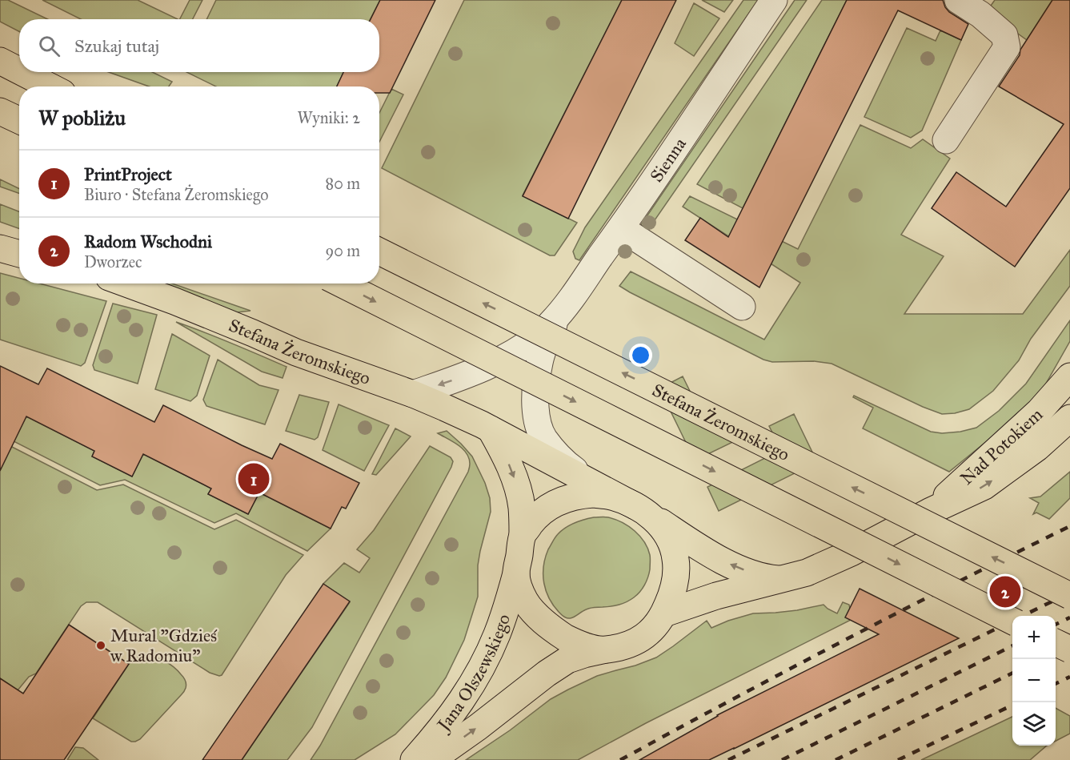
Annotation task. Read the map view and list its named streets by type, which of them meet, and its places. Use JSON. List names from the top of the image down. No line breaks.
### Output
{"streets":{"main road":["Stefana Żeromskiego","Nad Potokiem","Jana Olszewskiego"],"street":["Sienna"]},"crossings":[["Sienna","Stefana Żeromskiego"],["Stefana Żeromskiego","Nad Potokiem"],["Stefana Żeromskiego","Jana Olszewskiego"],["Nad Potokiem","Jana Olszewskiego"]],"one_way":["Jana Olszewskiego"],"places":["Mural \"Gdzieś w Radomiu\""],"page":{"search":"Szukaj tutaj","heading":["W pobliżu","Wyniki: 2"],"list":[{"mark":"1","name":"PrintProject","note":"Biuro · Stefana Żeromskiego","value":"80 m"},{"mark":"2","name":"Radom Wschodni","note":"Dworzec","value":"90 m"}],"pins":["1","2"],"map_buttons":["+","−"]}}
